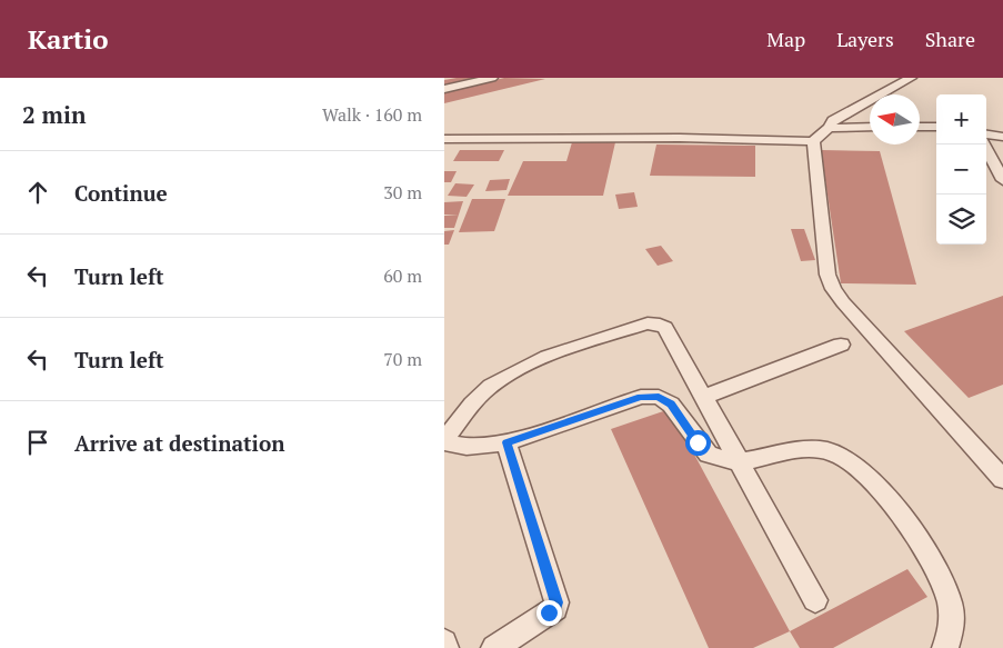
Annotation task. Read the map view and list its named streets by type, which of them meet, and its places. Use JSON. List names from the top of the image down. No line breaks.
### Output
{"north":"left","page":{"header":"Kartio","nav":["Map","Layers","Share"],"heading":["2 min","Walk · 160 m"],"map_buttons":["+","−"],"list":[["Continue","30 m"],["Turn left","60 m"],["Turn left","70 m"],"Arrive at destination"]}}
